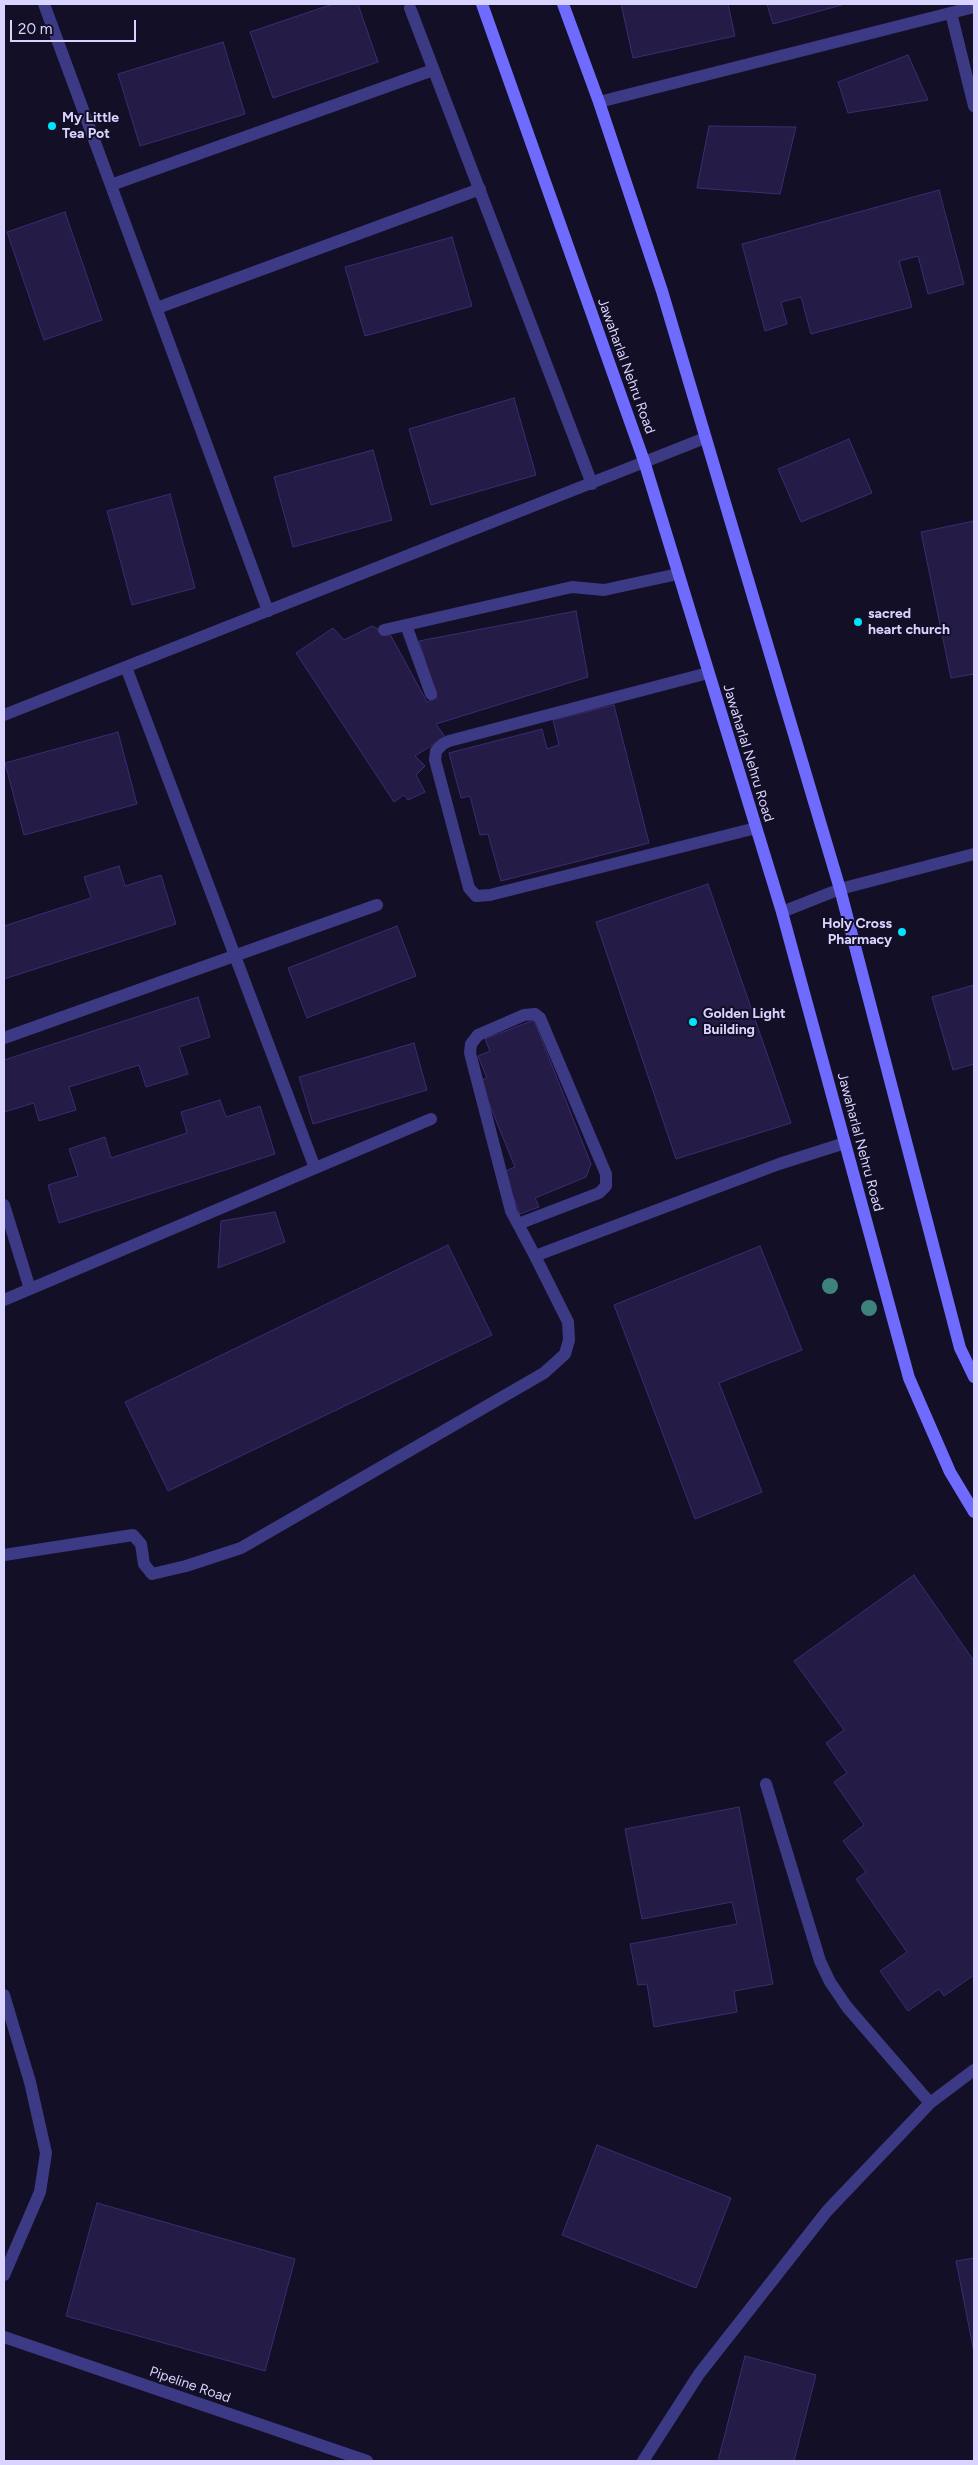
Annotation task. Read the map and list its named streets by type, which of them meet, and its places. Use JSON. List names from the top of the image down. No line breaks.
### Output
{"streets":{"main road":["Jawaharlal Nehru Road"],"street":["Pipeline Road"]},"places":["My Little Tea Pot","sacred heart church","Holy Cross Pharmacy","Golden Light Building"],"scale_bar":"20 m"}
